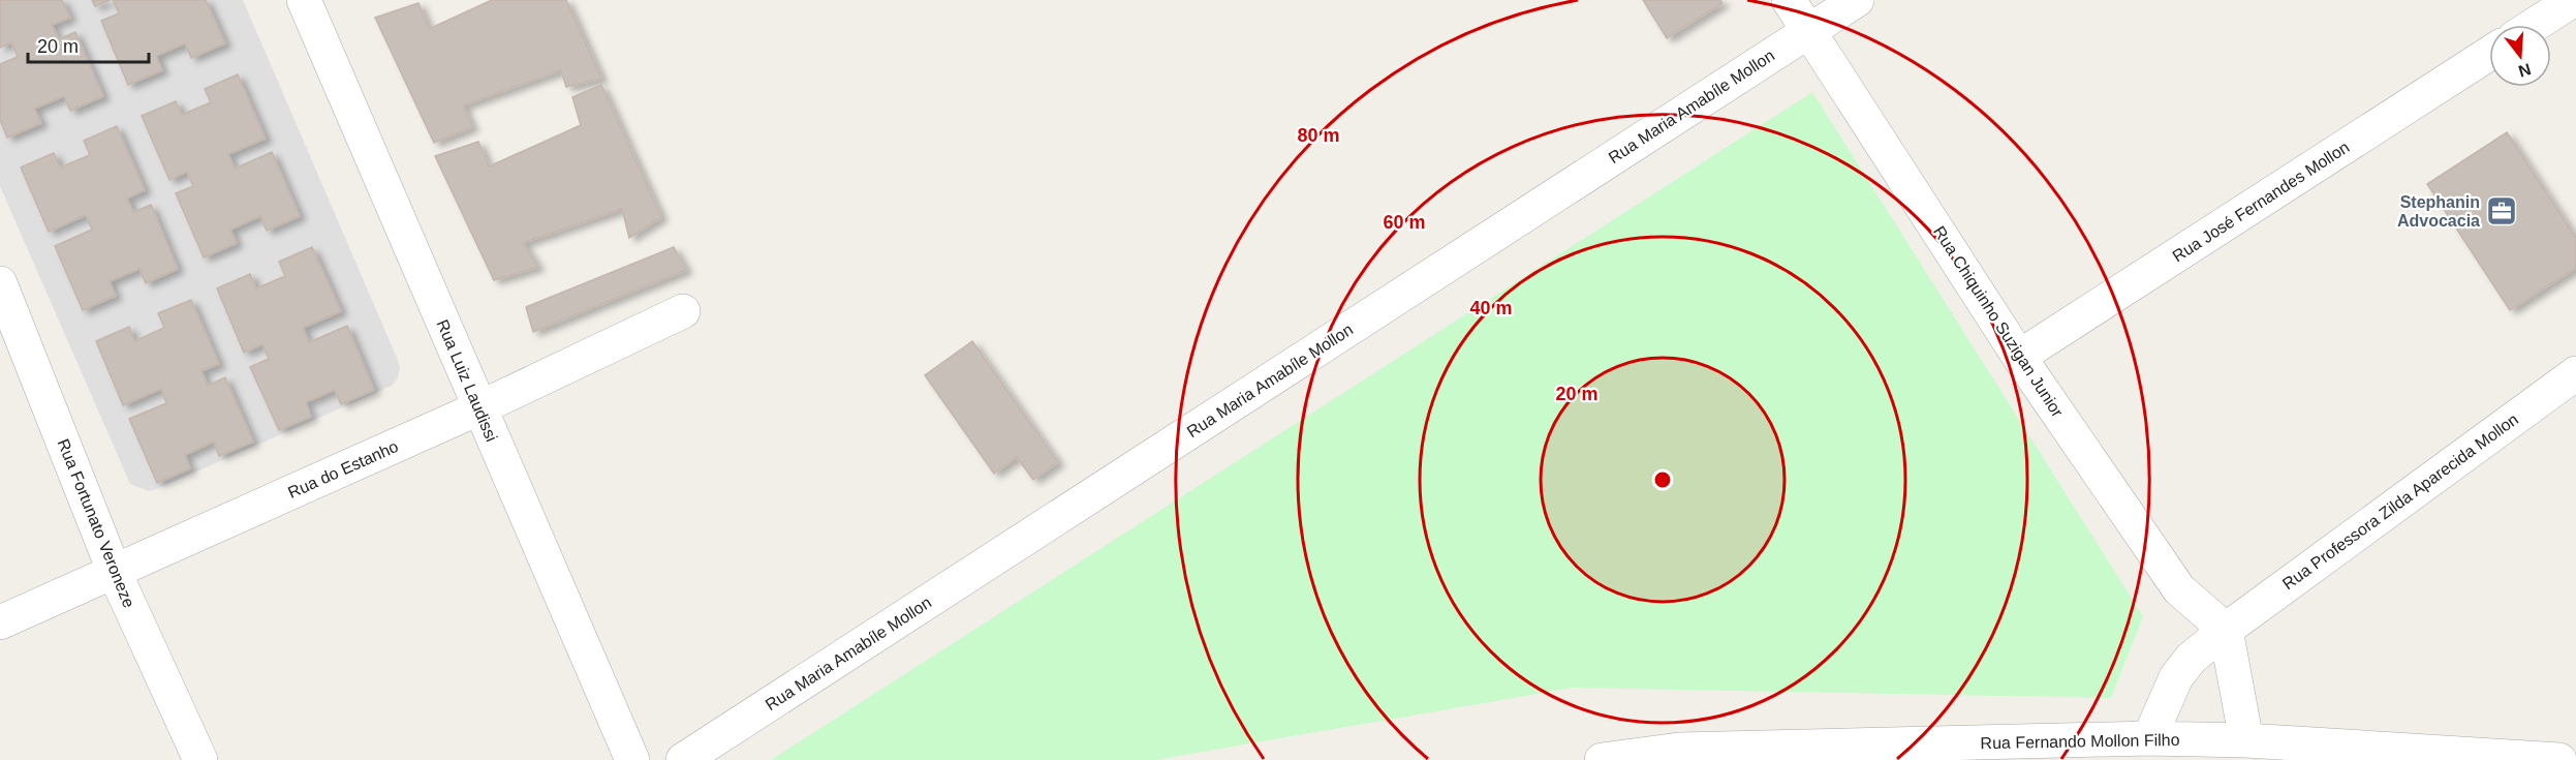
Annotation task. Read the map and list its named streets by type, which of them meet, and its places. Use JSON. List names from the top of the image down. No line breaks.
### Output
{"streets":{"street":["Rua Maria Amabíle Mollon","Rua José Fernandes Mollon","Rua Chiquinho Suzigan Junior","Rua Luiz Laudissi","Rua do Estanho","Rua Professora Zilda Aparecida Mollon","Rua Fortunato Veroneze","Rua Fernando Mollon Filho"]},"crossings":[["Rua Maria Amabíle Mollon","Rua Chiquinho Suzigan Junior"],["Rua José Fernandes Mollon","Rua Chiquinho Suzigan Junior"],["Rua Chiquinho Suzigan Junior","Rua Professora Zilda Aparecida Mollon"],["Rua Luiz Laudissi","Rua do Estanho"],["Rua do Estanho","Rua Fortunato Veroneze"],["Rua Professora Zilda Aparecida Mollon","Rua Fernando Mollon Filho"]],"places":{"office":["Stephanin Advocacia"]},"scale_bar":"20 m","north":"bottom","rings":["80 m","60 m","40 m","20 m"]}
